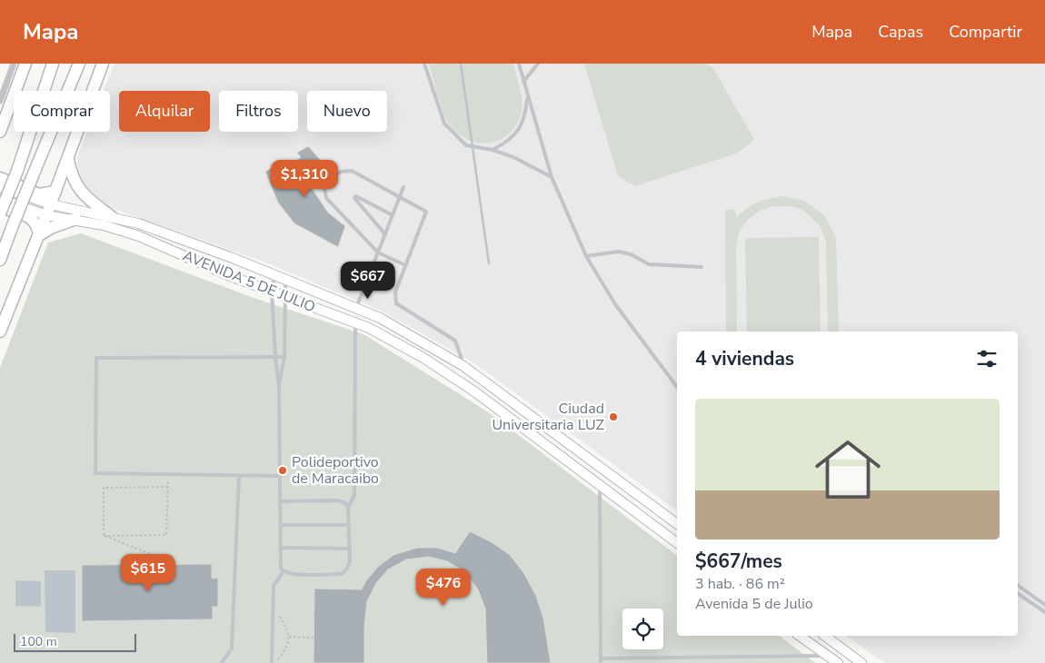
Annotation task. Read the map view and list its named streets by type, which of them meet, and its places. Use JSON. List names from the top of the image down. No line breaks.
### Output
{"streets":{"main road":["AVENIDA 5 DE JULIO"]},"places":["Ciudad Universitaria LUZ","Polideportivo de Maracaibo"],"scale_bar":"100 m","page":{"header":"Mapa","nav":["Mapa","Capas","Compartir"],"chip":["Comprar","Alquilar","Filtros","Nuevo"],"price":["$1,310","$667","$615","$476"],"heading":"4 viviendas","list":[{"name":"$667/mes","note":"3 hab. · 86 m² · Avenida 5 de Julio"}],"scale":"100 m"}}
